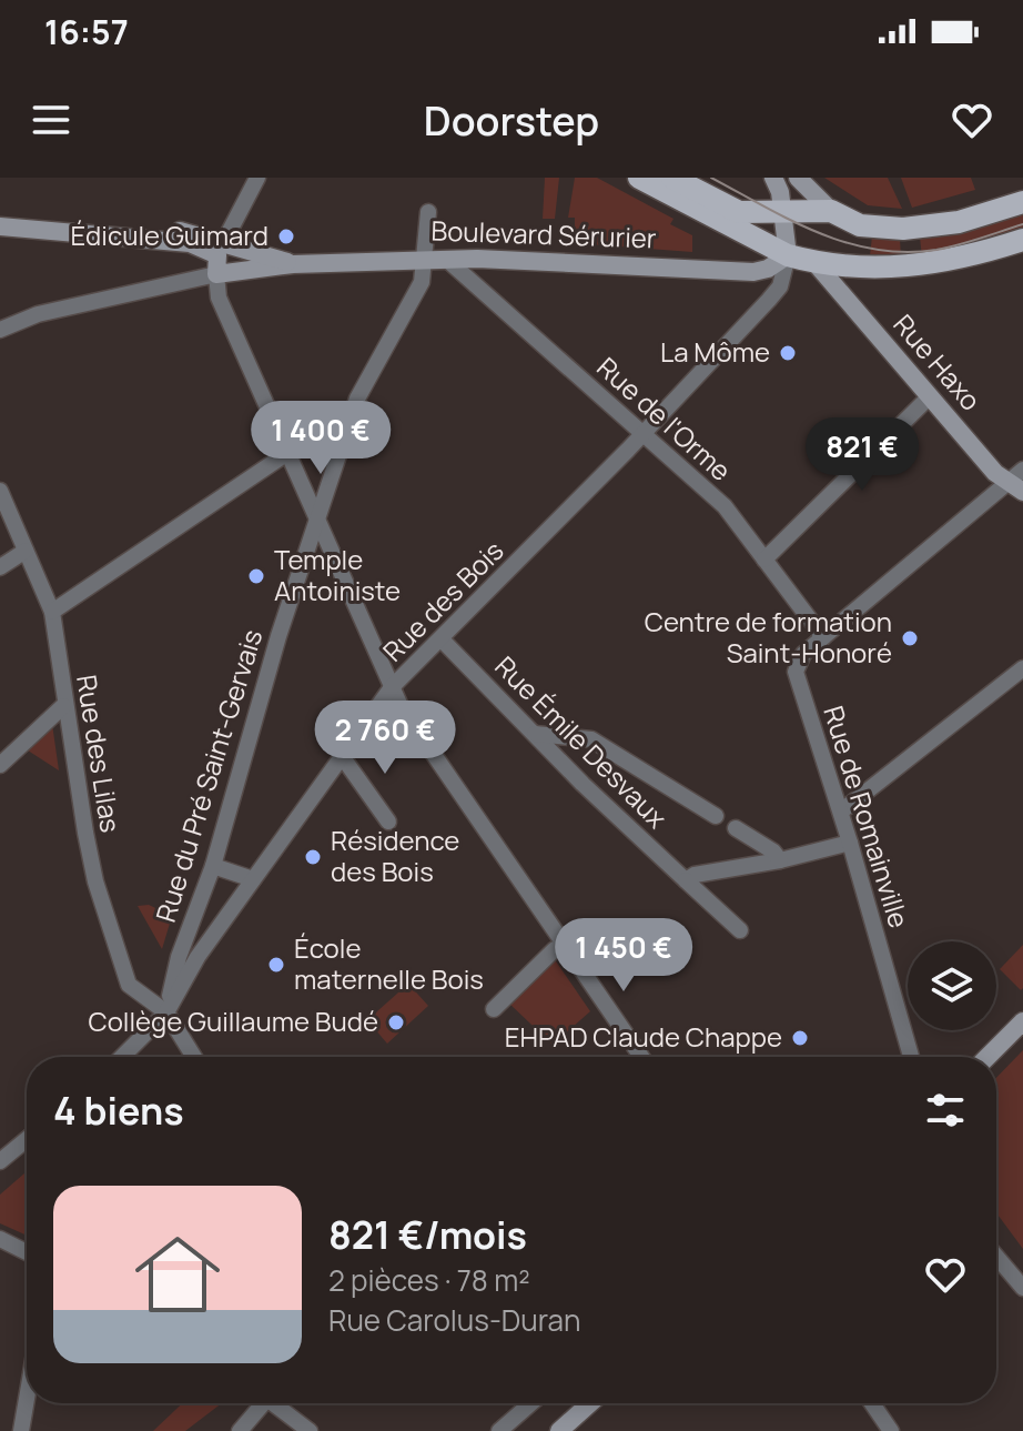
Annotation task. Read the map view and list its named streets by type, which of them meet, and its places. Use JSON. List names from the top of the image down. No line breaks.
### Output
{"streets":{"street":["Boulevard Sérurier","Rue Haxo","Rue de l'Orme","Rue des Bois","Rue Émile Desvaux","Rue des Lilas","Rue du Pré Saint-Gervais","Rue de Romainville"]},"crossings":[["Boulevard Sérurier","Rue de l'Orme"],["Boulevard Sérurier","Rue des Bois"],["Boulevard Sérurier","Rue du Pré Saint-Gervais"],["Rue Haxo","Rue de Romainville"],["Rue de l'Orme","Rue des Bois"],["Rue de l'Orme","Rue de Romainville"],["Rue des Bois","Rue Émile Desvaux"],["Rue des Bois","Rue des Lilas"],["Rue des Bois","Rue du Pré Saint-Gervais"],["Rue des Lilas","Rue du Pré Saint-Gervais"]],"places":["Édicule Guimard","La Môme","Temple Antoiniste","Centre de formation Saint-Honoré","Résidence des Bois","École maternelle Bois","Collège Guillaume Budé","EHPAD Claude Chappe"],"page":{"status":"16:57","header":"Doorstep","price":["1 400 €","821 €","2 760 €","1 450 €"],"heading":"4 biens","list":[{"name":"821 €/mois","note":"2 pièces · 78 m² · Rue Carolus-Duran"}]}}
